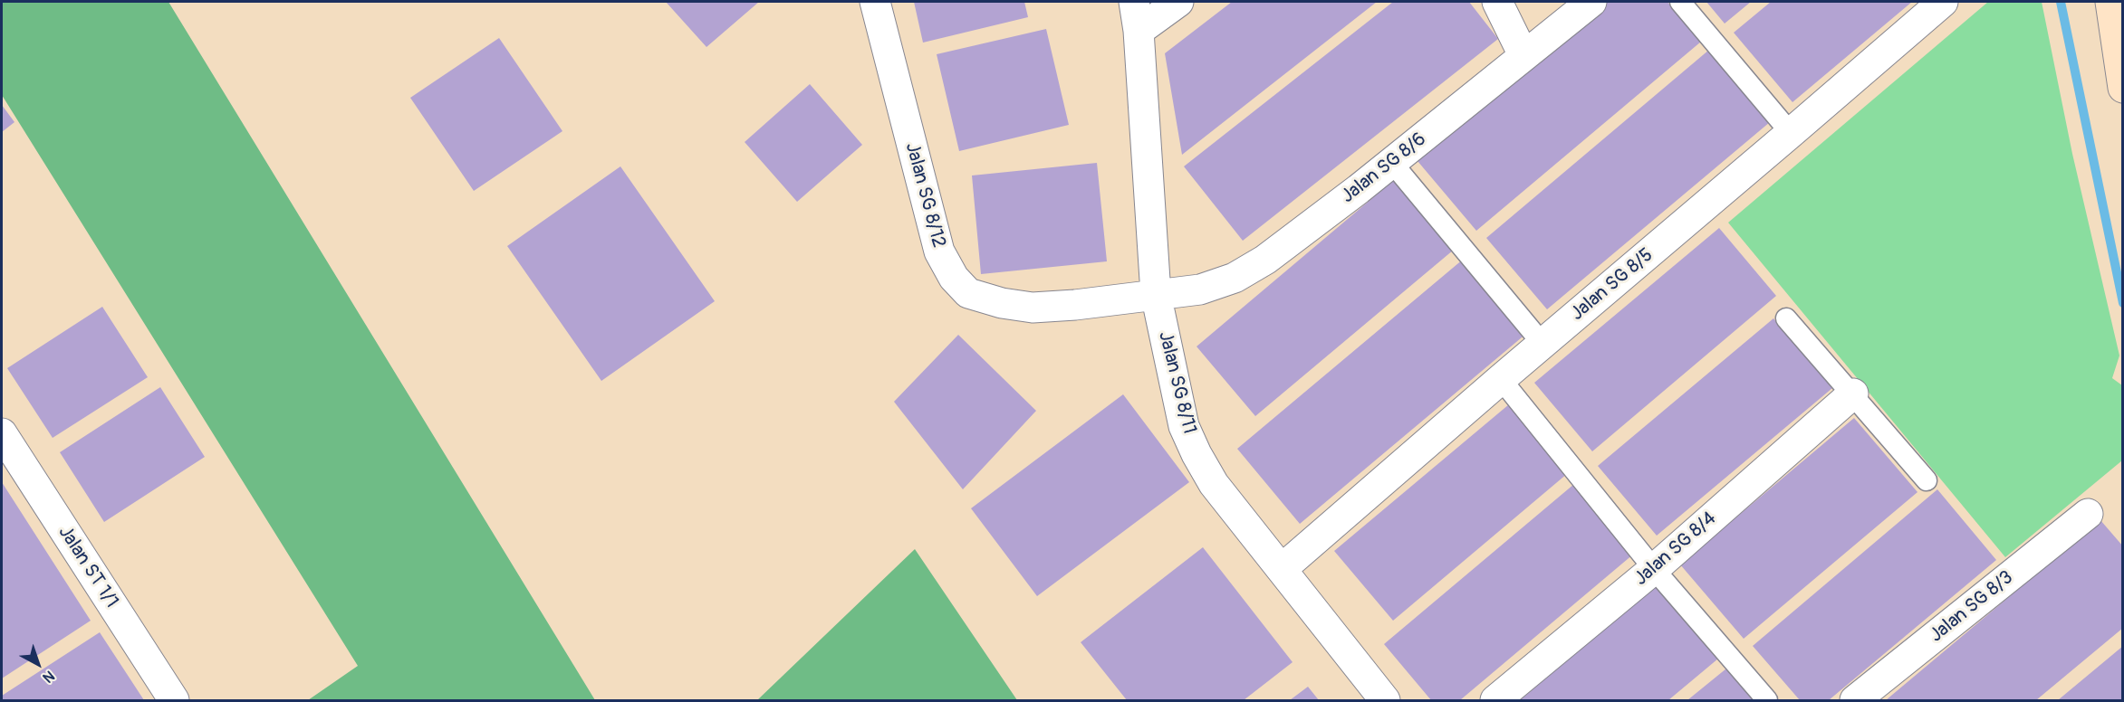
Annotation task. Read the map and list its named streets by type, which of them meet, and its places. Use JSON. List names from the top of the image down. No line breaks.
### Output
{"streets":{"street":["Jalan SG 8/6","Jalan SG 8/12","Jalan SG 8/5","Jalan SG 8/11","Jalan SG 8/4","Jalan ST 1/1","Jalan SG 8/3"]},"crossings":[["Jalan SG 8/6","Jalan SG 8/12"],["Jalan SG 8/6","Jalan SG 8/11"],["Jalan SG 8/12","Jalan SG 8/11"],["Jalan SG 8/5","Jalan SG 8/11"]],"north":"bottom right"}
